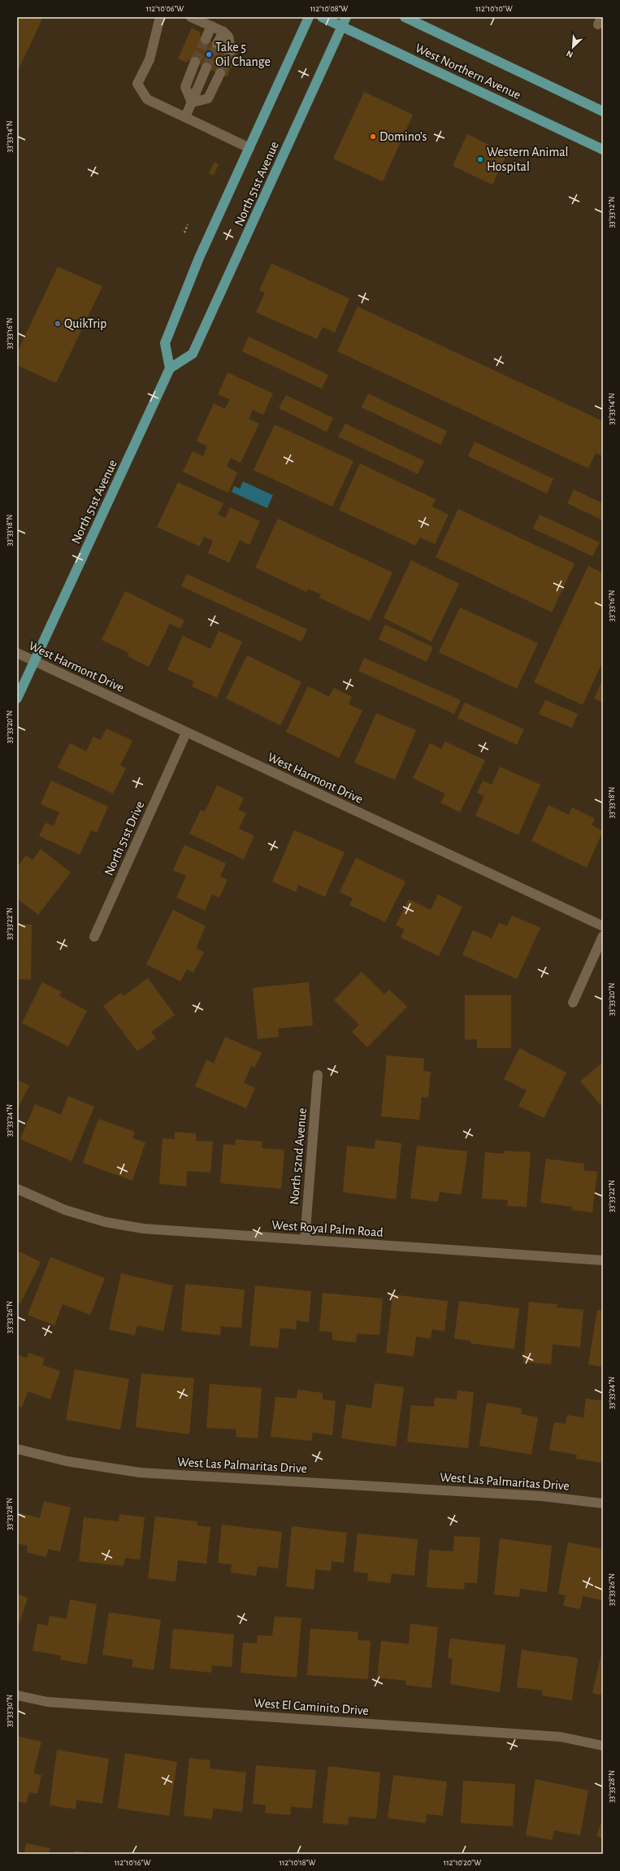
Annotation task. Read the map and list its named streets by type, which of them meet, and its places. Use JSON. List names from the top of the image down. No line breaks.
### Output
{"streets":{"main road":["West Northern Avenue","North 51st Avenue"],"street":["West Harmont Drive","North 51st Drive","North 52nd Avenue","West Royal Palm Road","West Las Palmaritas Drive","West El Caminito Drive"]},"crossings":[["West Northern Avenue","North 51st Avenue"],["North 51st Avenue","West Harmont Drive"],["West Harmont Drive","North 51st Drive"],["North 52nd Avenue","West Royal Palm Road"]],"places":["Take 5 Oil Change","Domino's","Western Animal Hospital","QuikTrip"],"north":"bottom left","coordinates":["112°10'06\"W","112°10'08\"W","112°10'10\"W","33°33'14\"N","33°33'12\"N","33°33'16\"N","33°33'18\"N","33°33'20\"N","33°33'22\"N","33°33'24\"N","33°33'26\"N","33°33'28\"N","33°33'30\"N","112°10'16\"W","112°10'18\"W","112°10'20\"W"]}
